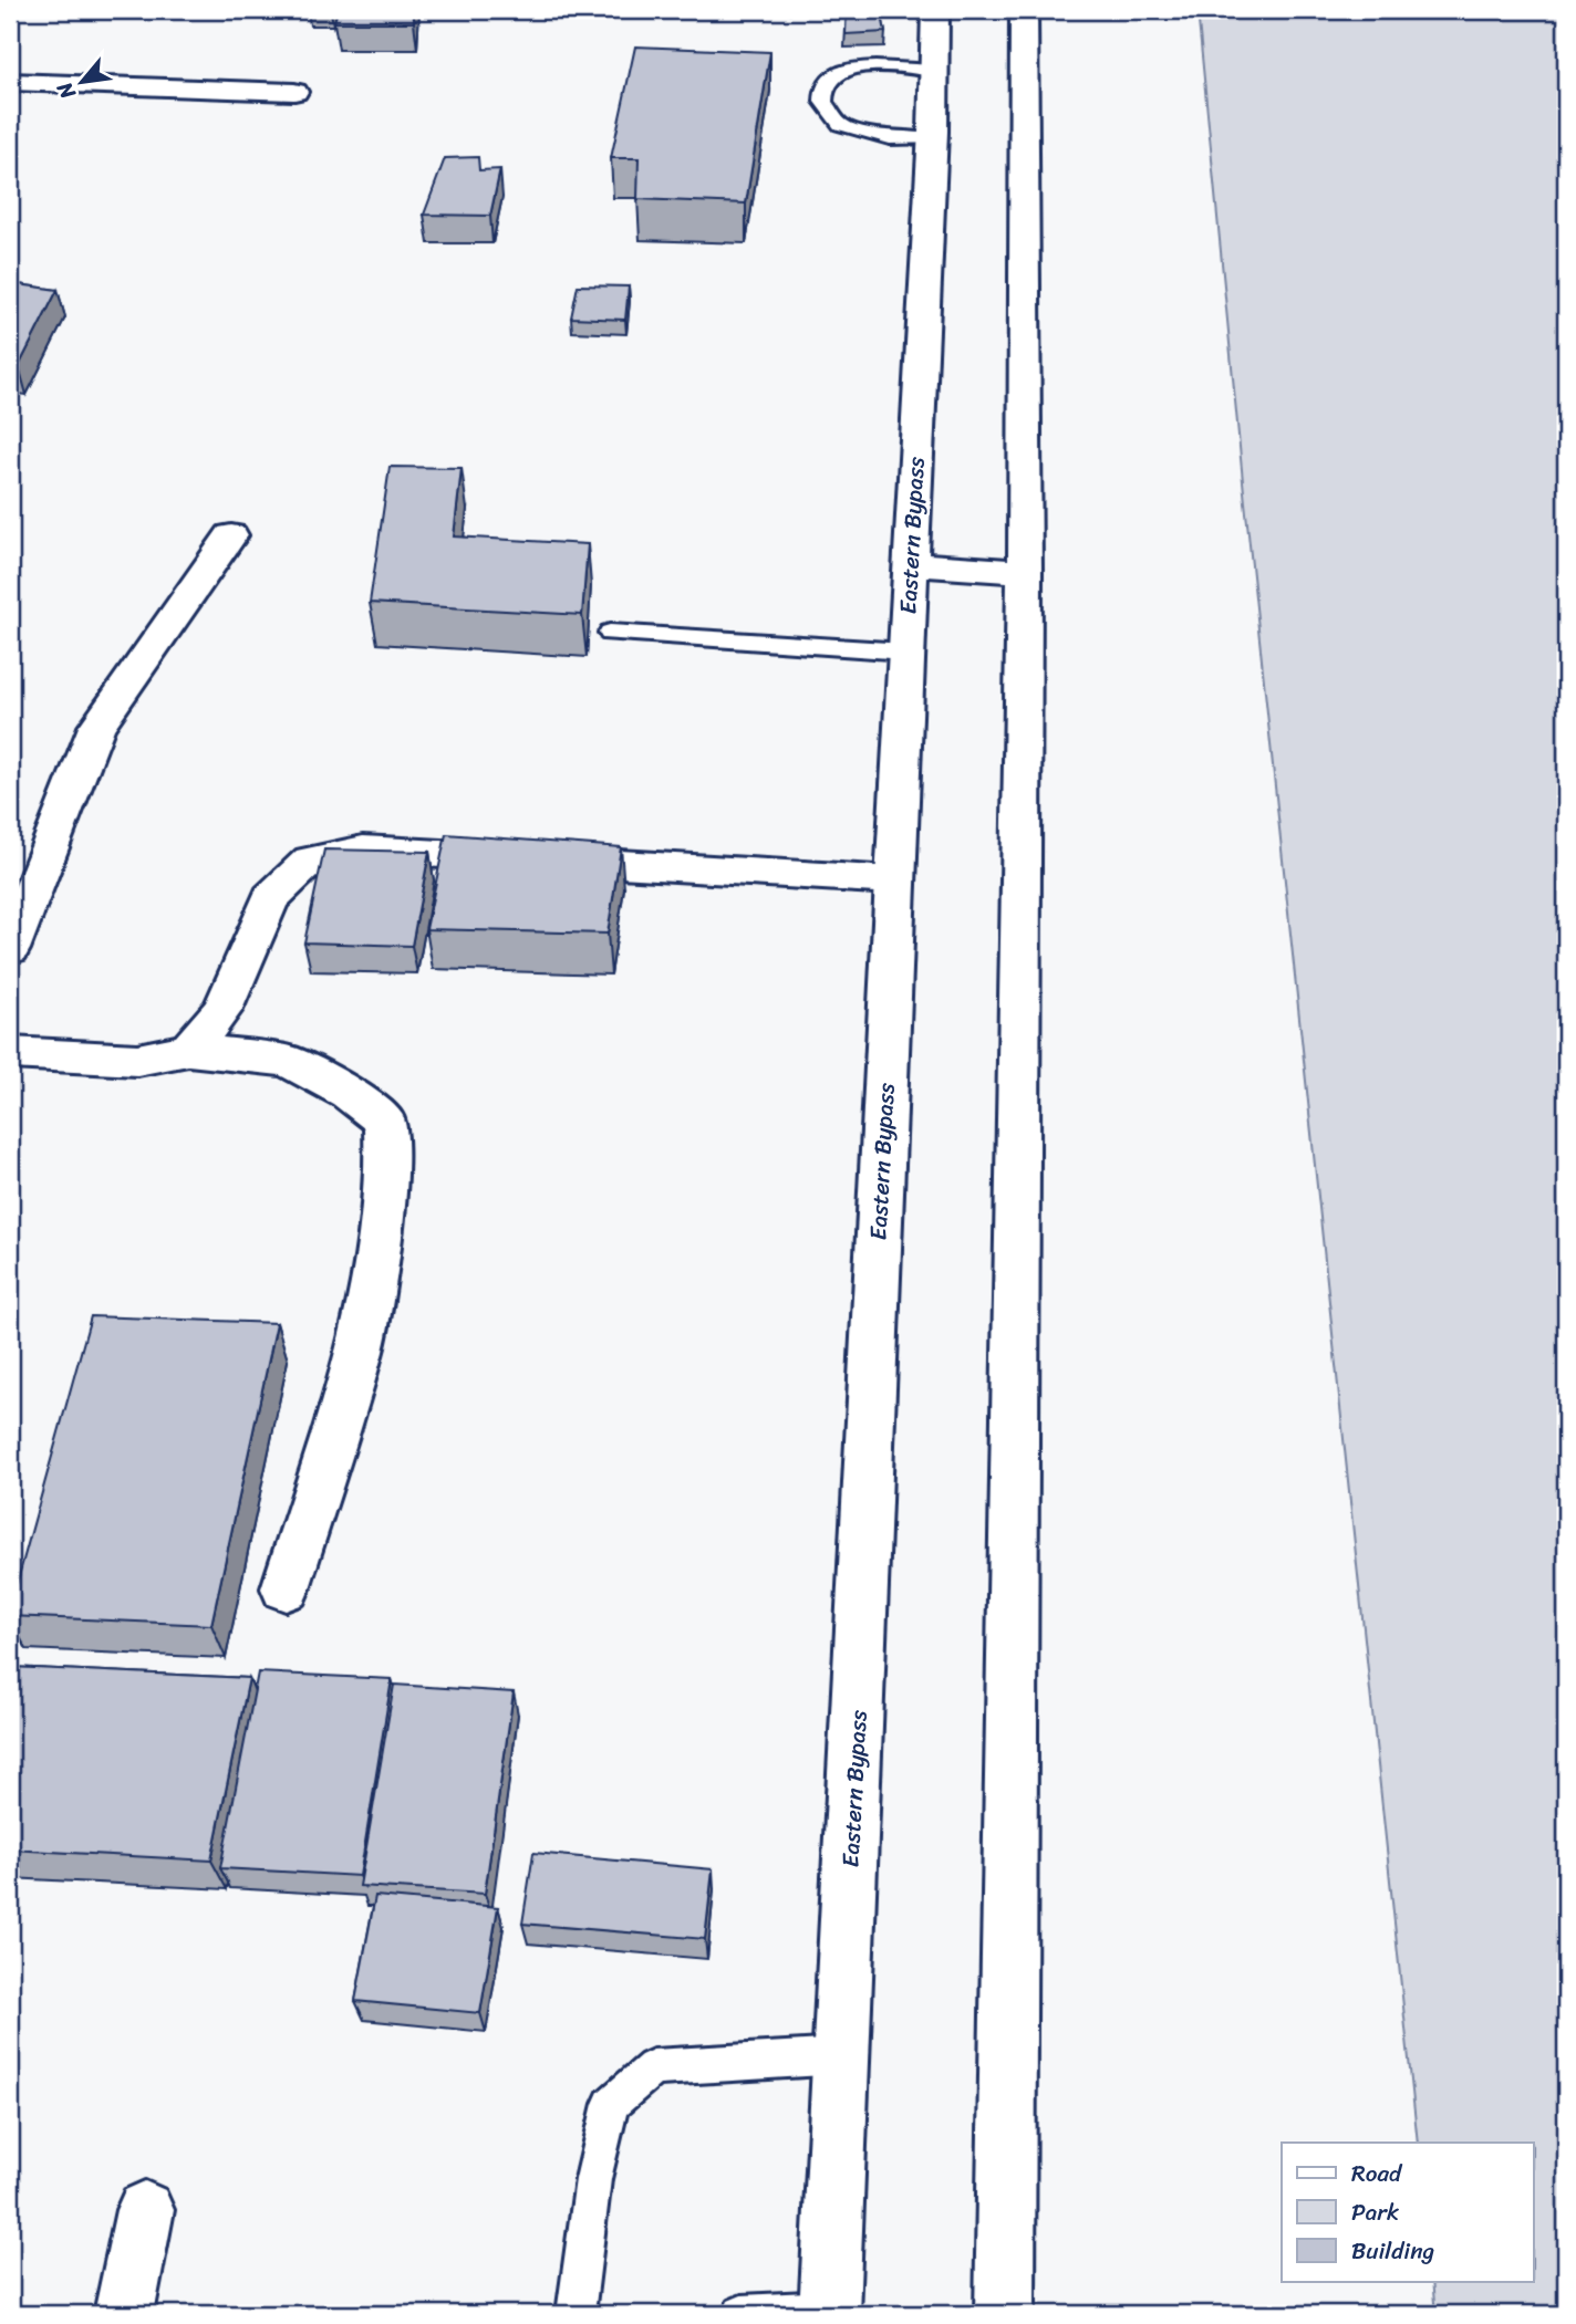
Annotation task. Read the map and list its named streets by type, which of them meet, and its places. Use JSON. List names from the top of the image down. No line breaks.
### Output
{"streets":{"main road":["Eastern Bypass"]},"legend":["Road","Park","Building"],"north":"bottom left"}
